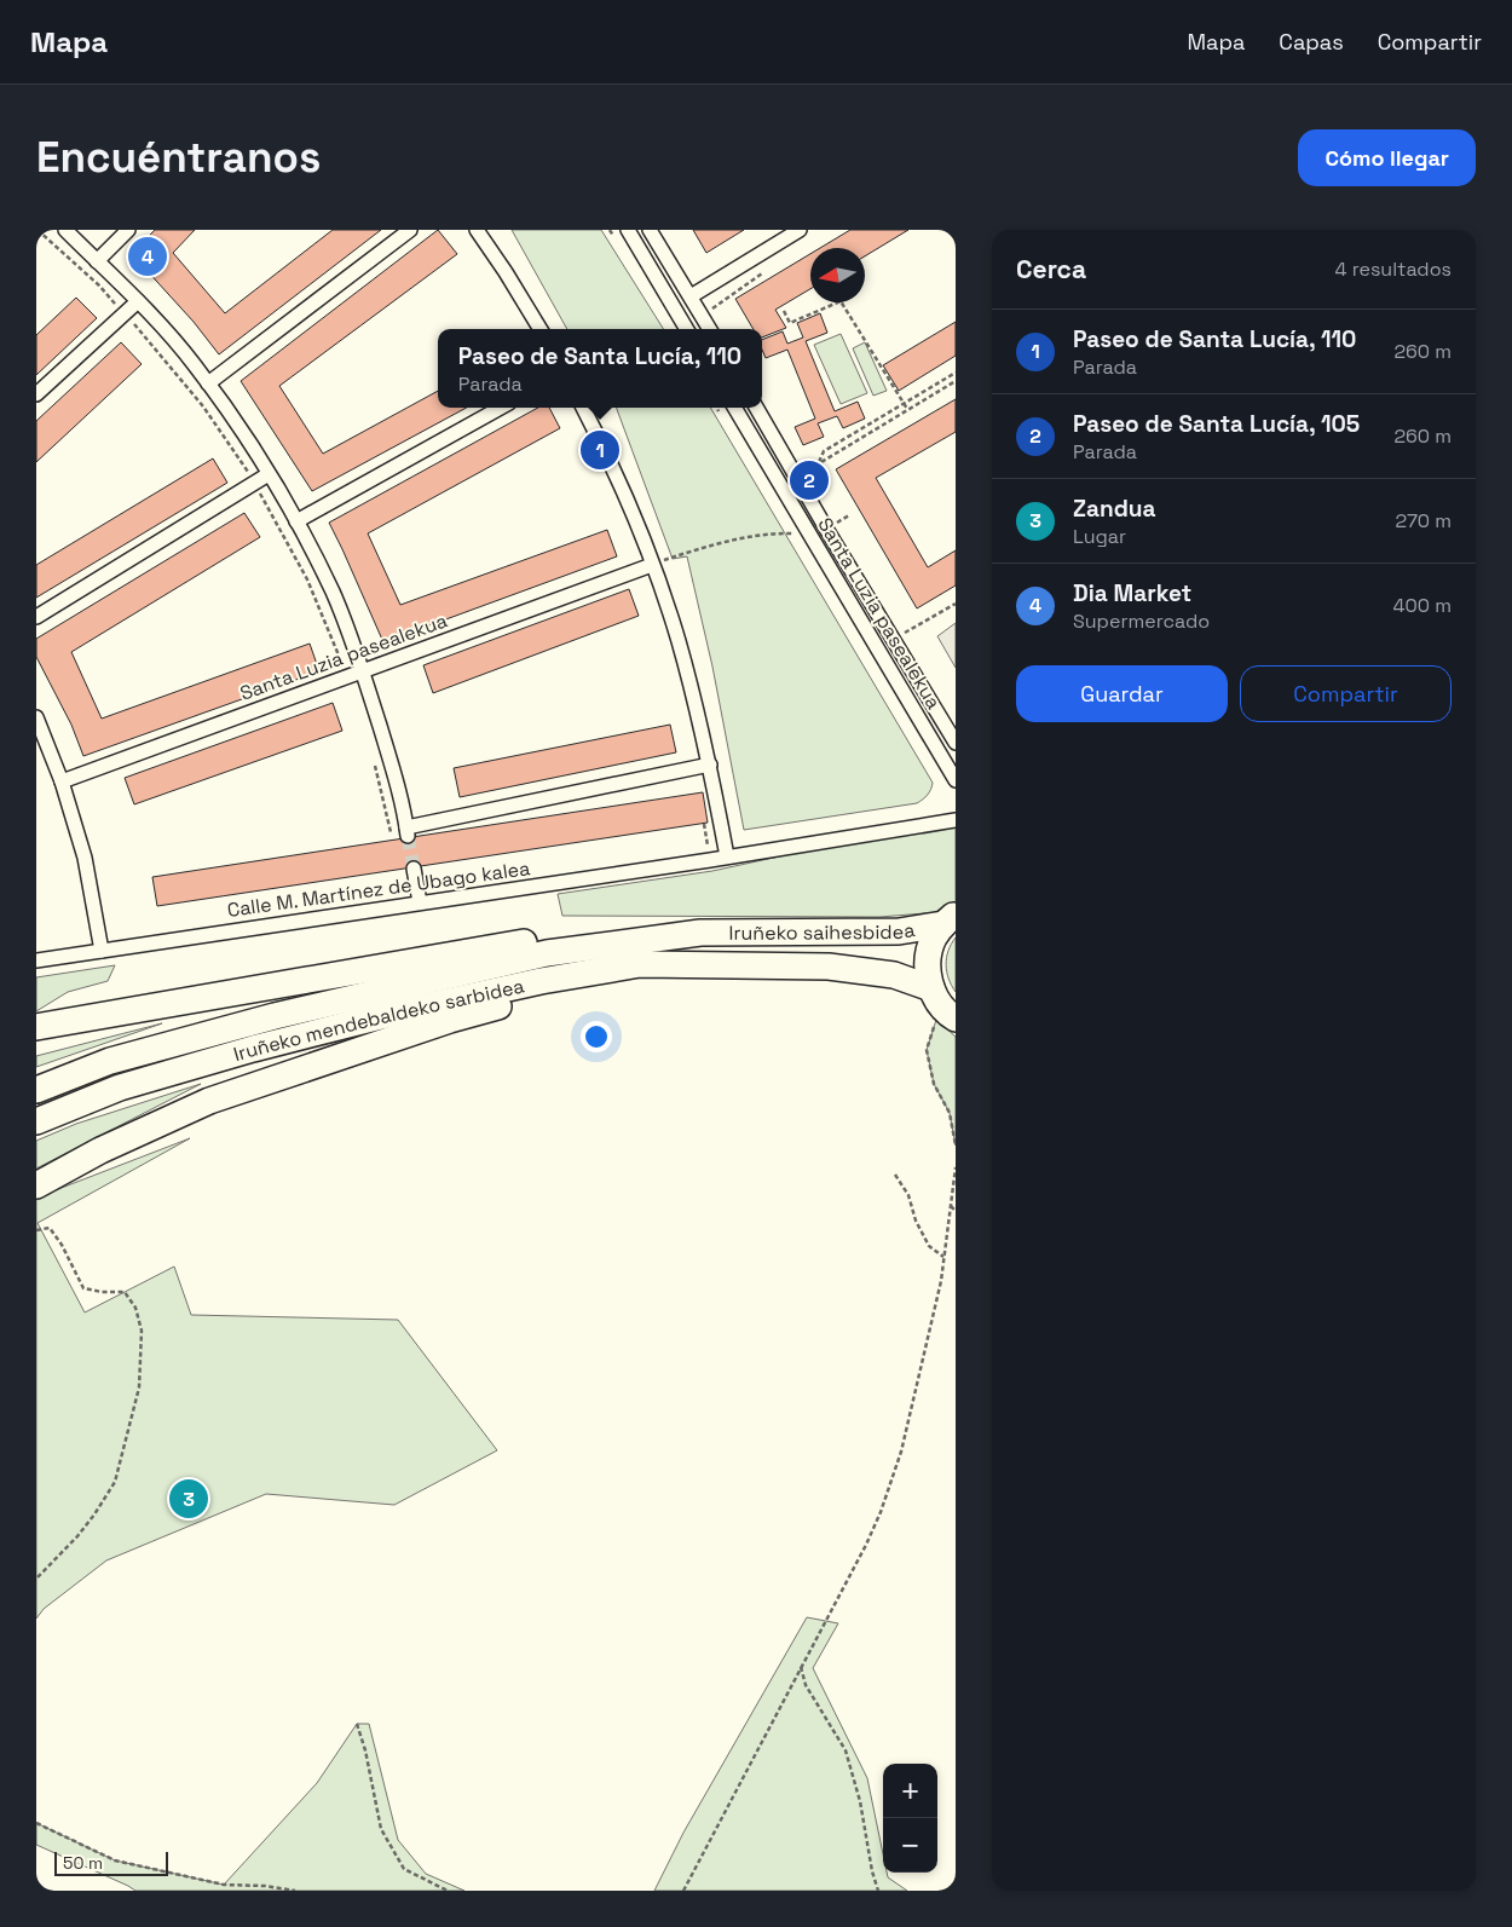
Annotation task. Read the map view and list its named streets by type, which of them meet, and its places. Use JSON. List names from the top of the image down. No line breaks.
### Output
{"streets":{"highway":["Iruñeko saihesbidea","Iruñeko mendebaldeko sarbidea"],"street":["Santa Luzia pasealekua","Calle M. Martínez de Ubago kalea"]},"crossings":[["Iruñeko saihesbidea","Iruñeko mendebaldeko sarbidea"]],"scale_bar":"50 m","north":"left","page":{"header":"Mapa","nav":["Mapa","Capas","Compartir"],"buttons":["Cómo llegar",["Guardar","Compartir"]],"title":"Encuéntranos","heading":["Cerca","4 resultados"],"pins":["4","1","2","3"],"list":[{"mark":"1","name":"Paseo de Santa Lucía, 110","note":"Parada","value":"260 m"},{"mark":"2","name":"Paseo de Santa Lucía, 105","note":"Parada","value":"260 m"},{"mark":"3","name":"Zandua","note":"Lugar","value":"270 m"},{"mark":"4","name":"Dia Market","note":"Supermercado","value":"400 m"}],"popup":["Paseo de Santa Lucía, 110","Parada"],"map_buttons":["+","−"],"scale":"50 m"}}
